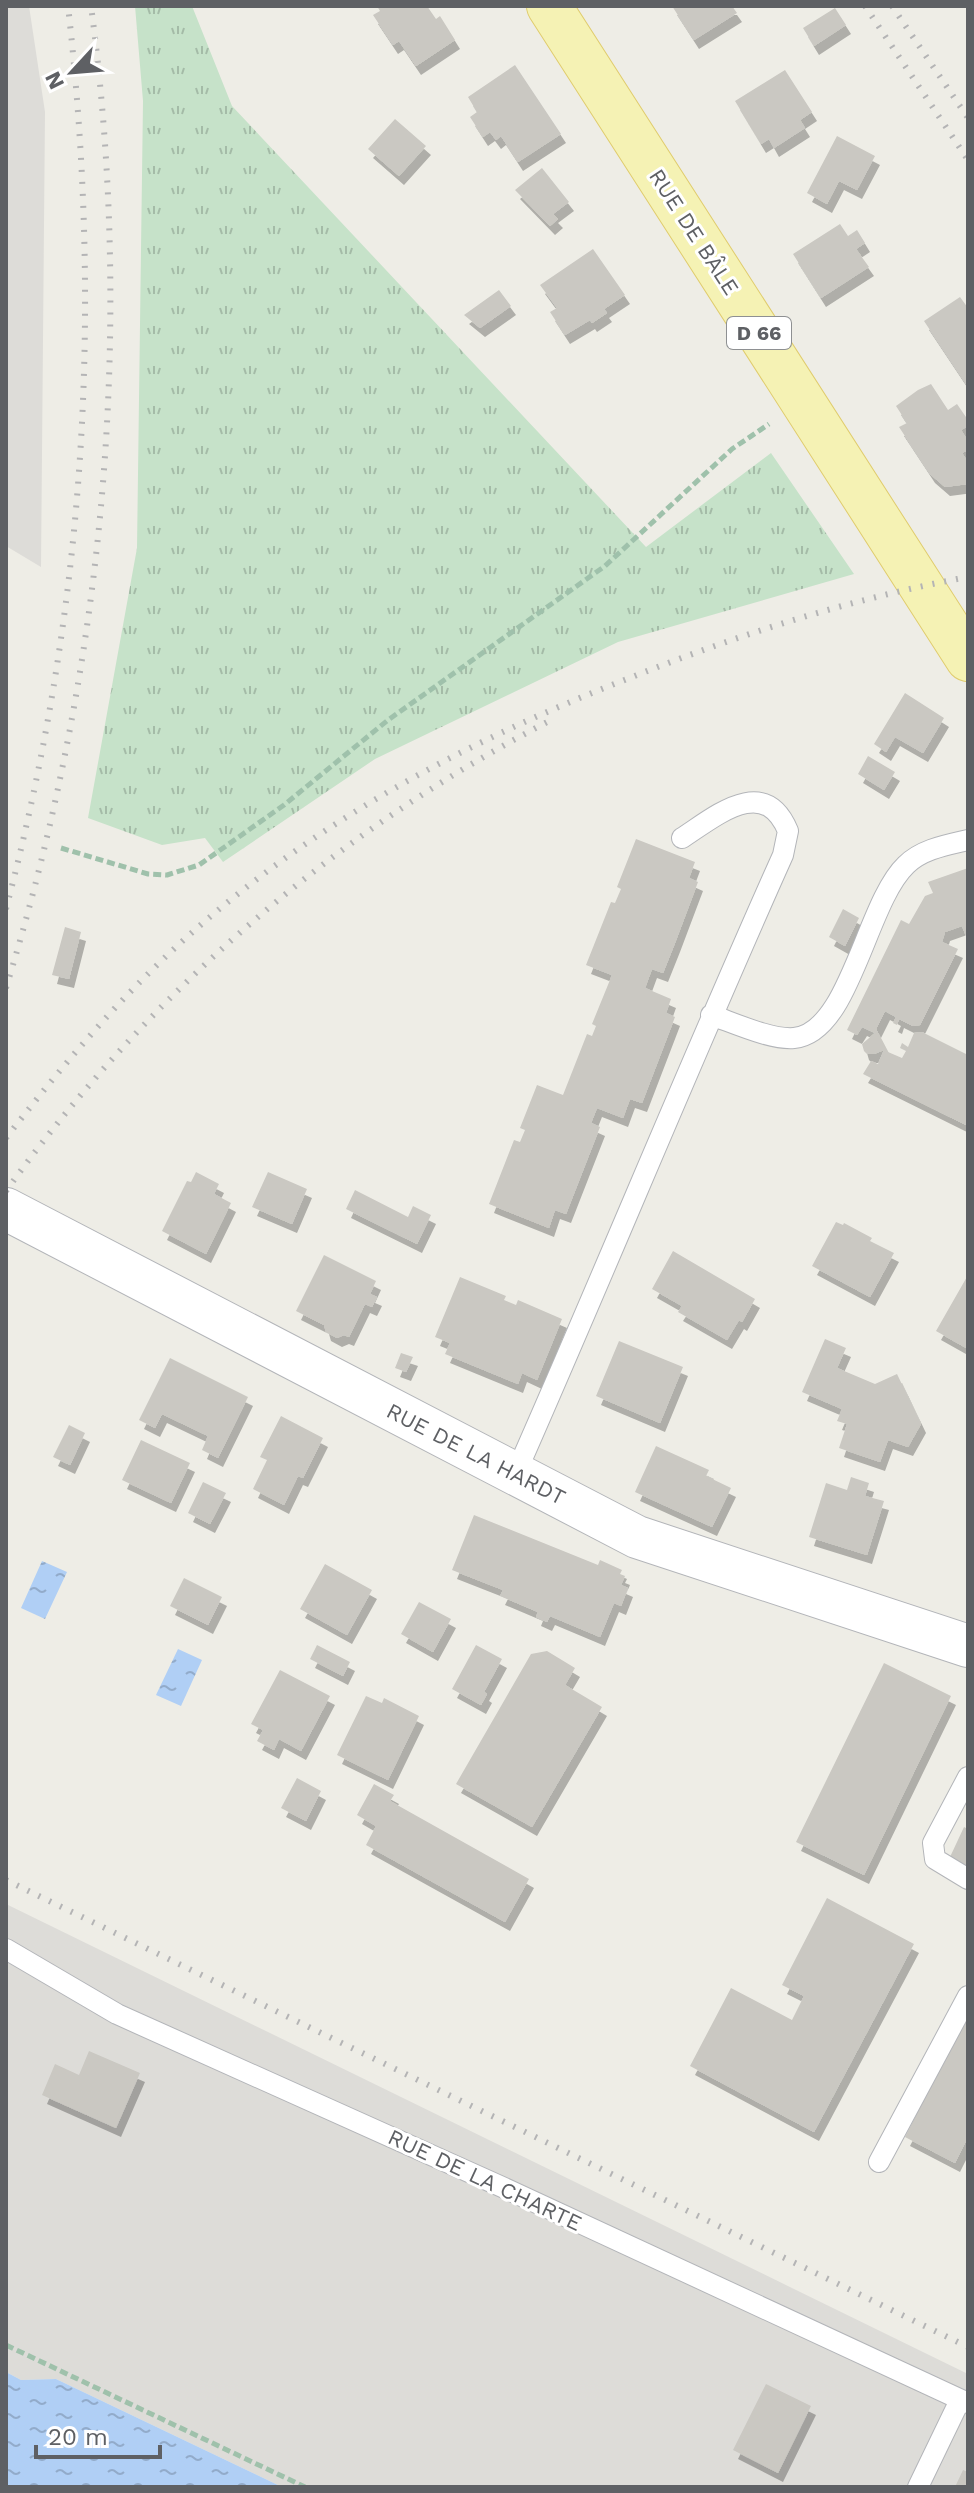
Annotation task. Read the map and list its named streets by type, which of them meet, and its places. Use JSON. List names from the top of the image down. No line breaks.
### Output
{"streets":{"main road":["RUE DE BÂLE","D 66"],"street":["RUE DE LA HARDT"],"lane":["RUE DE LA CHARTE"]},"scale_bar":"20 m","north":"bottom left"}
